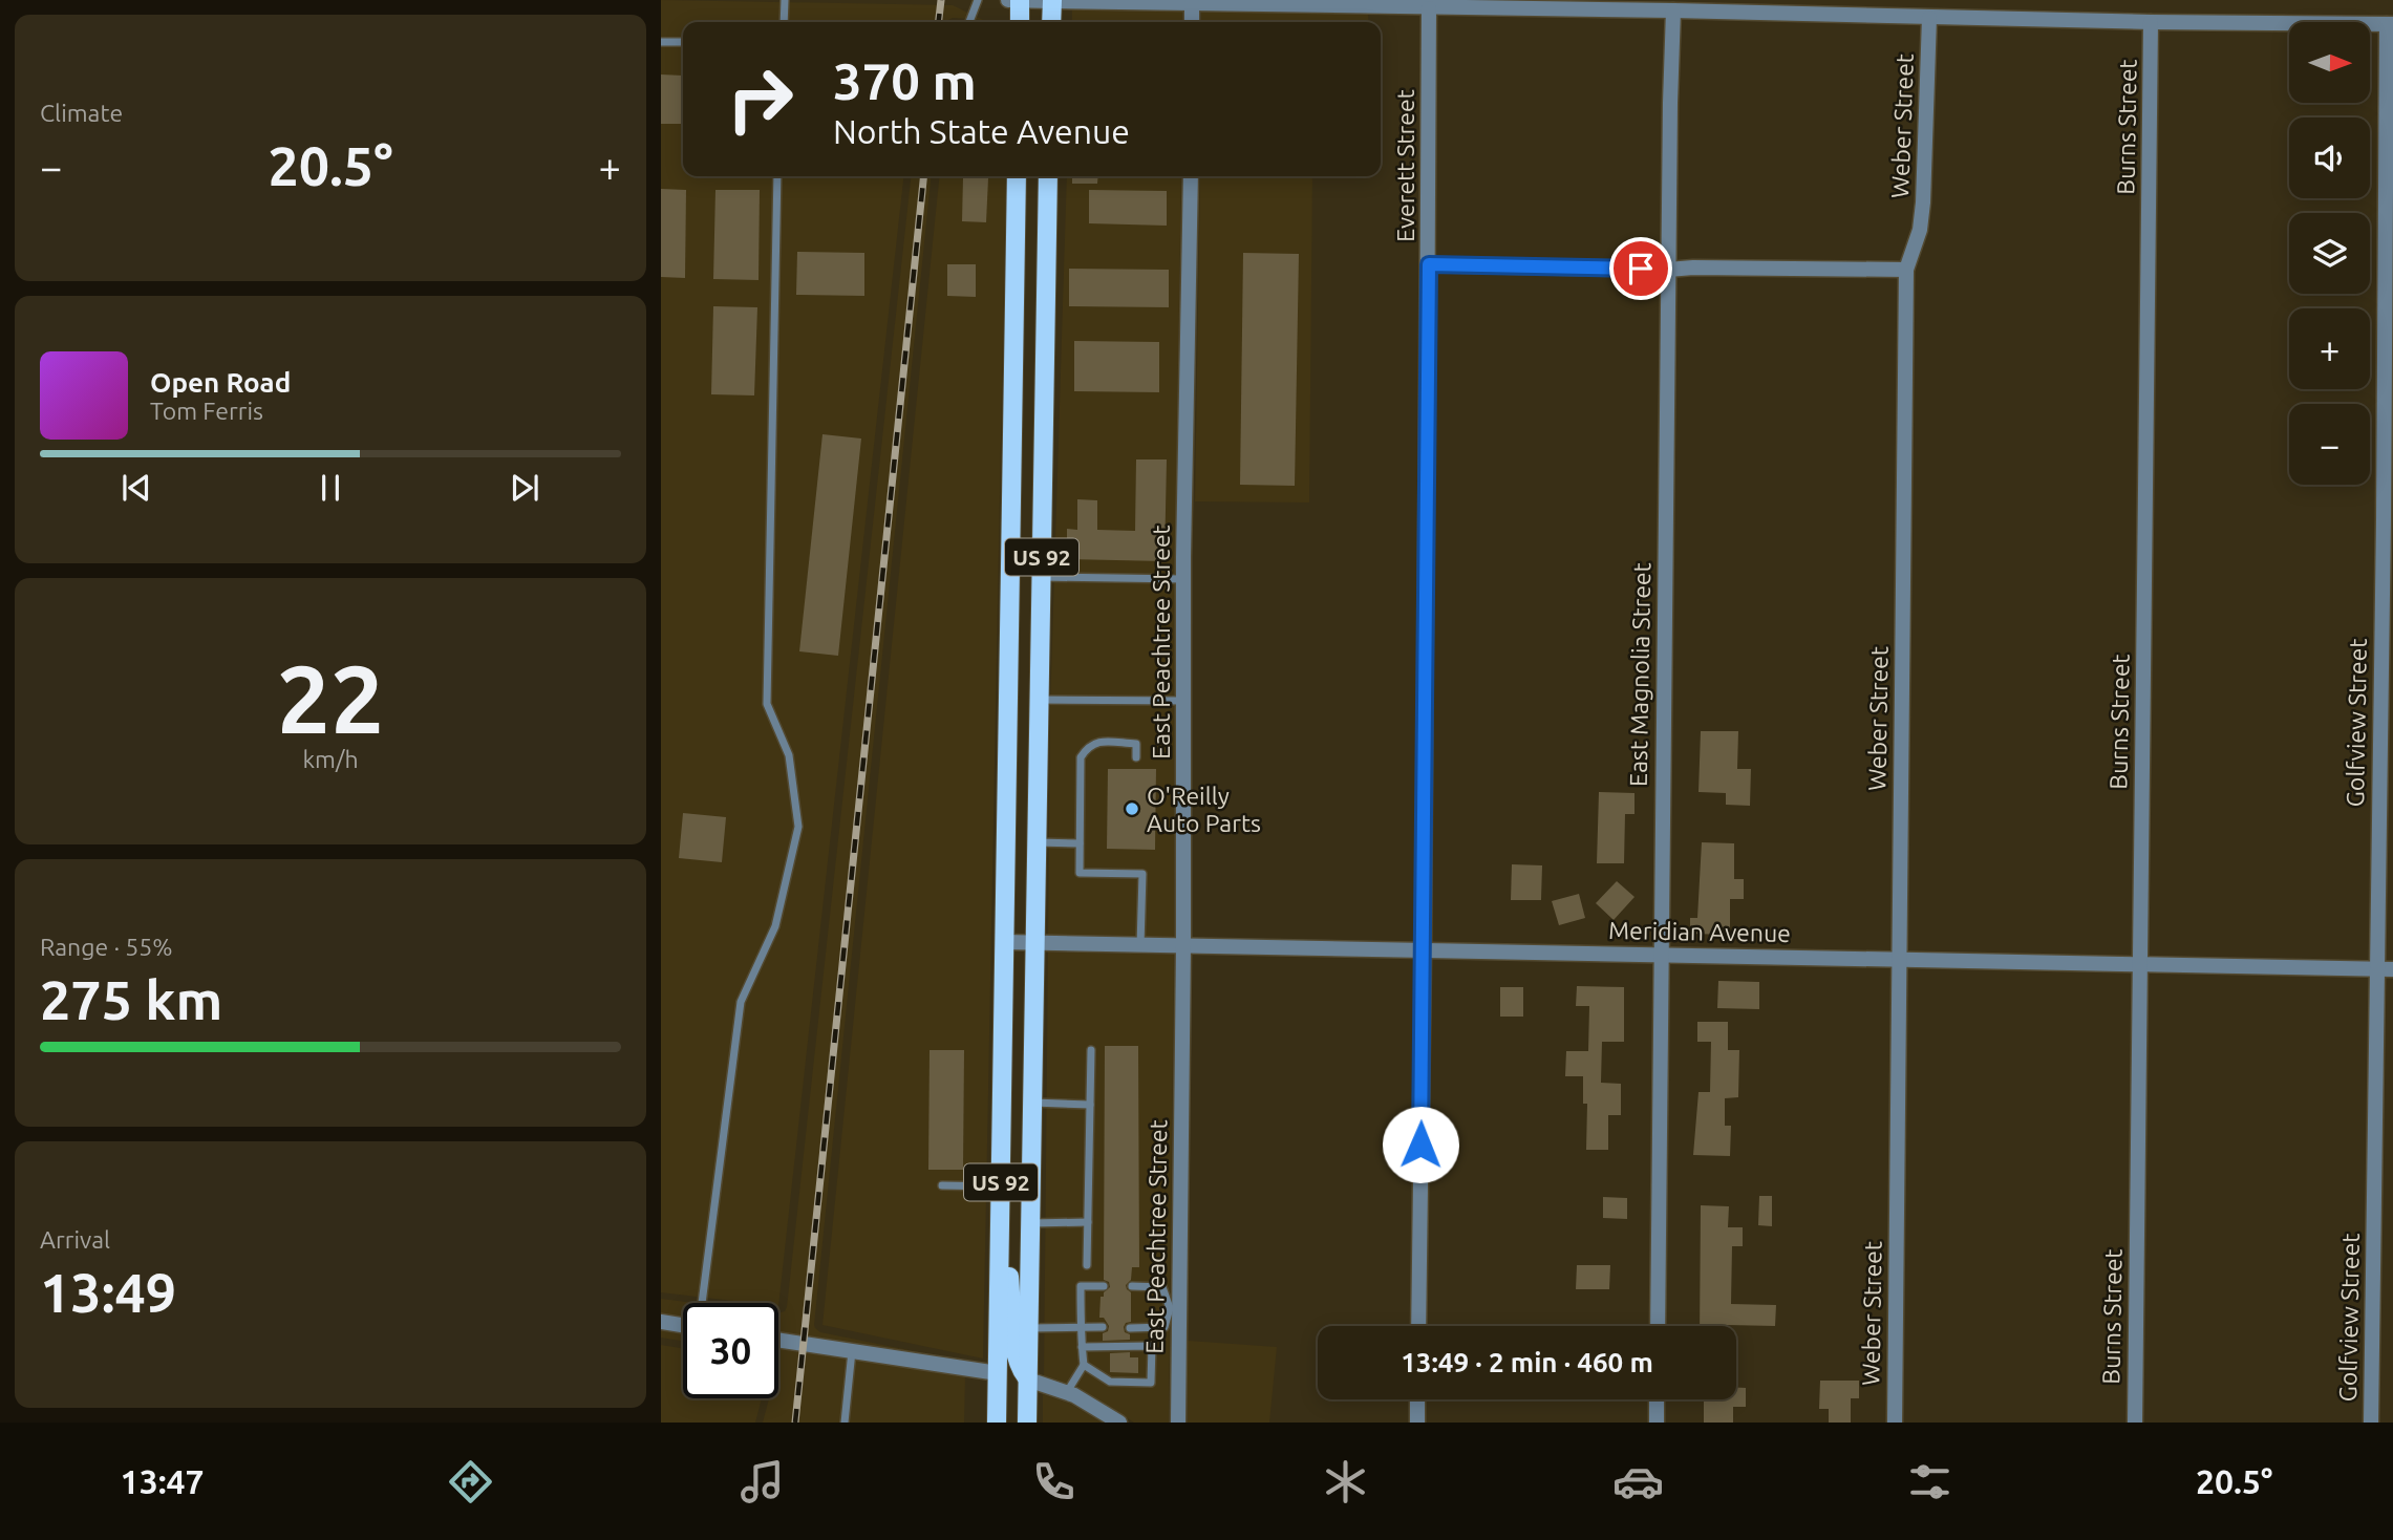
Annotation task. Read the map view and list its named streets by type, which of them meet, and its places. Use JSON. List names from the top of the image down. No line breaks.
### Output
{"streets":{"main road":["US 92"],"street":["Weber Street","Burns Street","Everett Street","East Peachtree Street","East Magnolia Street","Golfview Street","Meridian Avenue"]},"crossings":[["Weber Street","Meridian Avenue"],["Burns Street","Meridian Avenue"],["Everett Street","Meridian Avenue"],["US 92","Meridian Avenue"],["East Peachtree Street","Meridian Avenue"],["East Magnolia Street","Meridian Avenue"],["Golfview Street","Meridian Avenue"]],"places":["O'Reilly Auto Parts"],"north":"right","page":{"tile":["Climate",["22","km/h"],["Range · 55%","275 km"],["Arrival","13:49"]],"map_buttons":["+","−"],"turn":["370 m","North State Avenue"],"heat":["−","20.5°","+"],"song":["Open Road","Tom Ferris"],"limit":"30","trip":"13:49 · 2 min · 460 m","tabs":["13:47","20.5°"]}}
